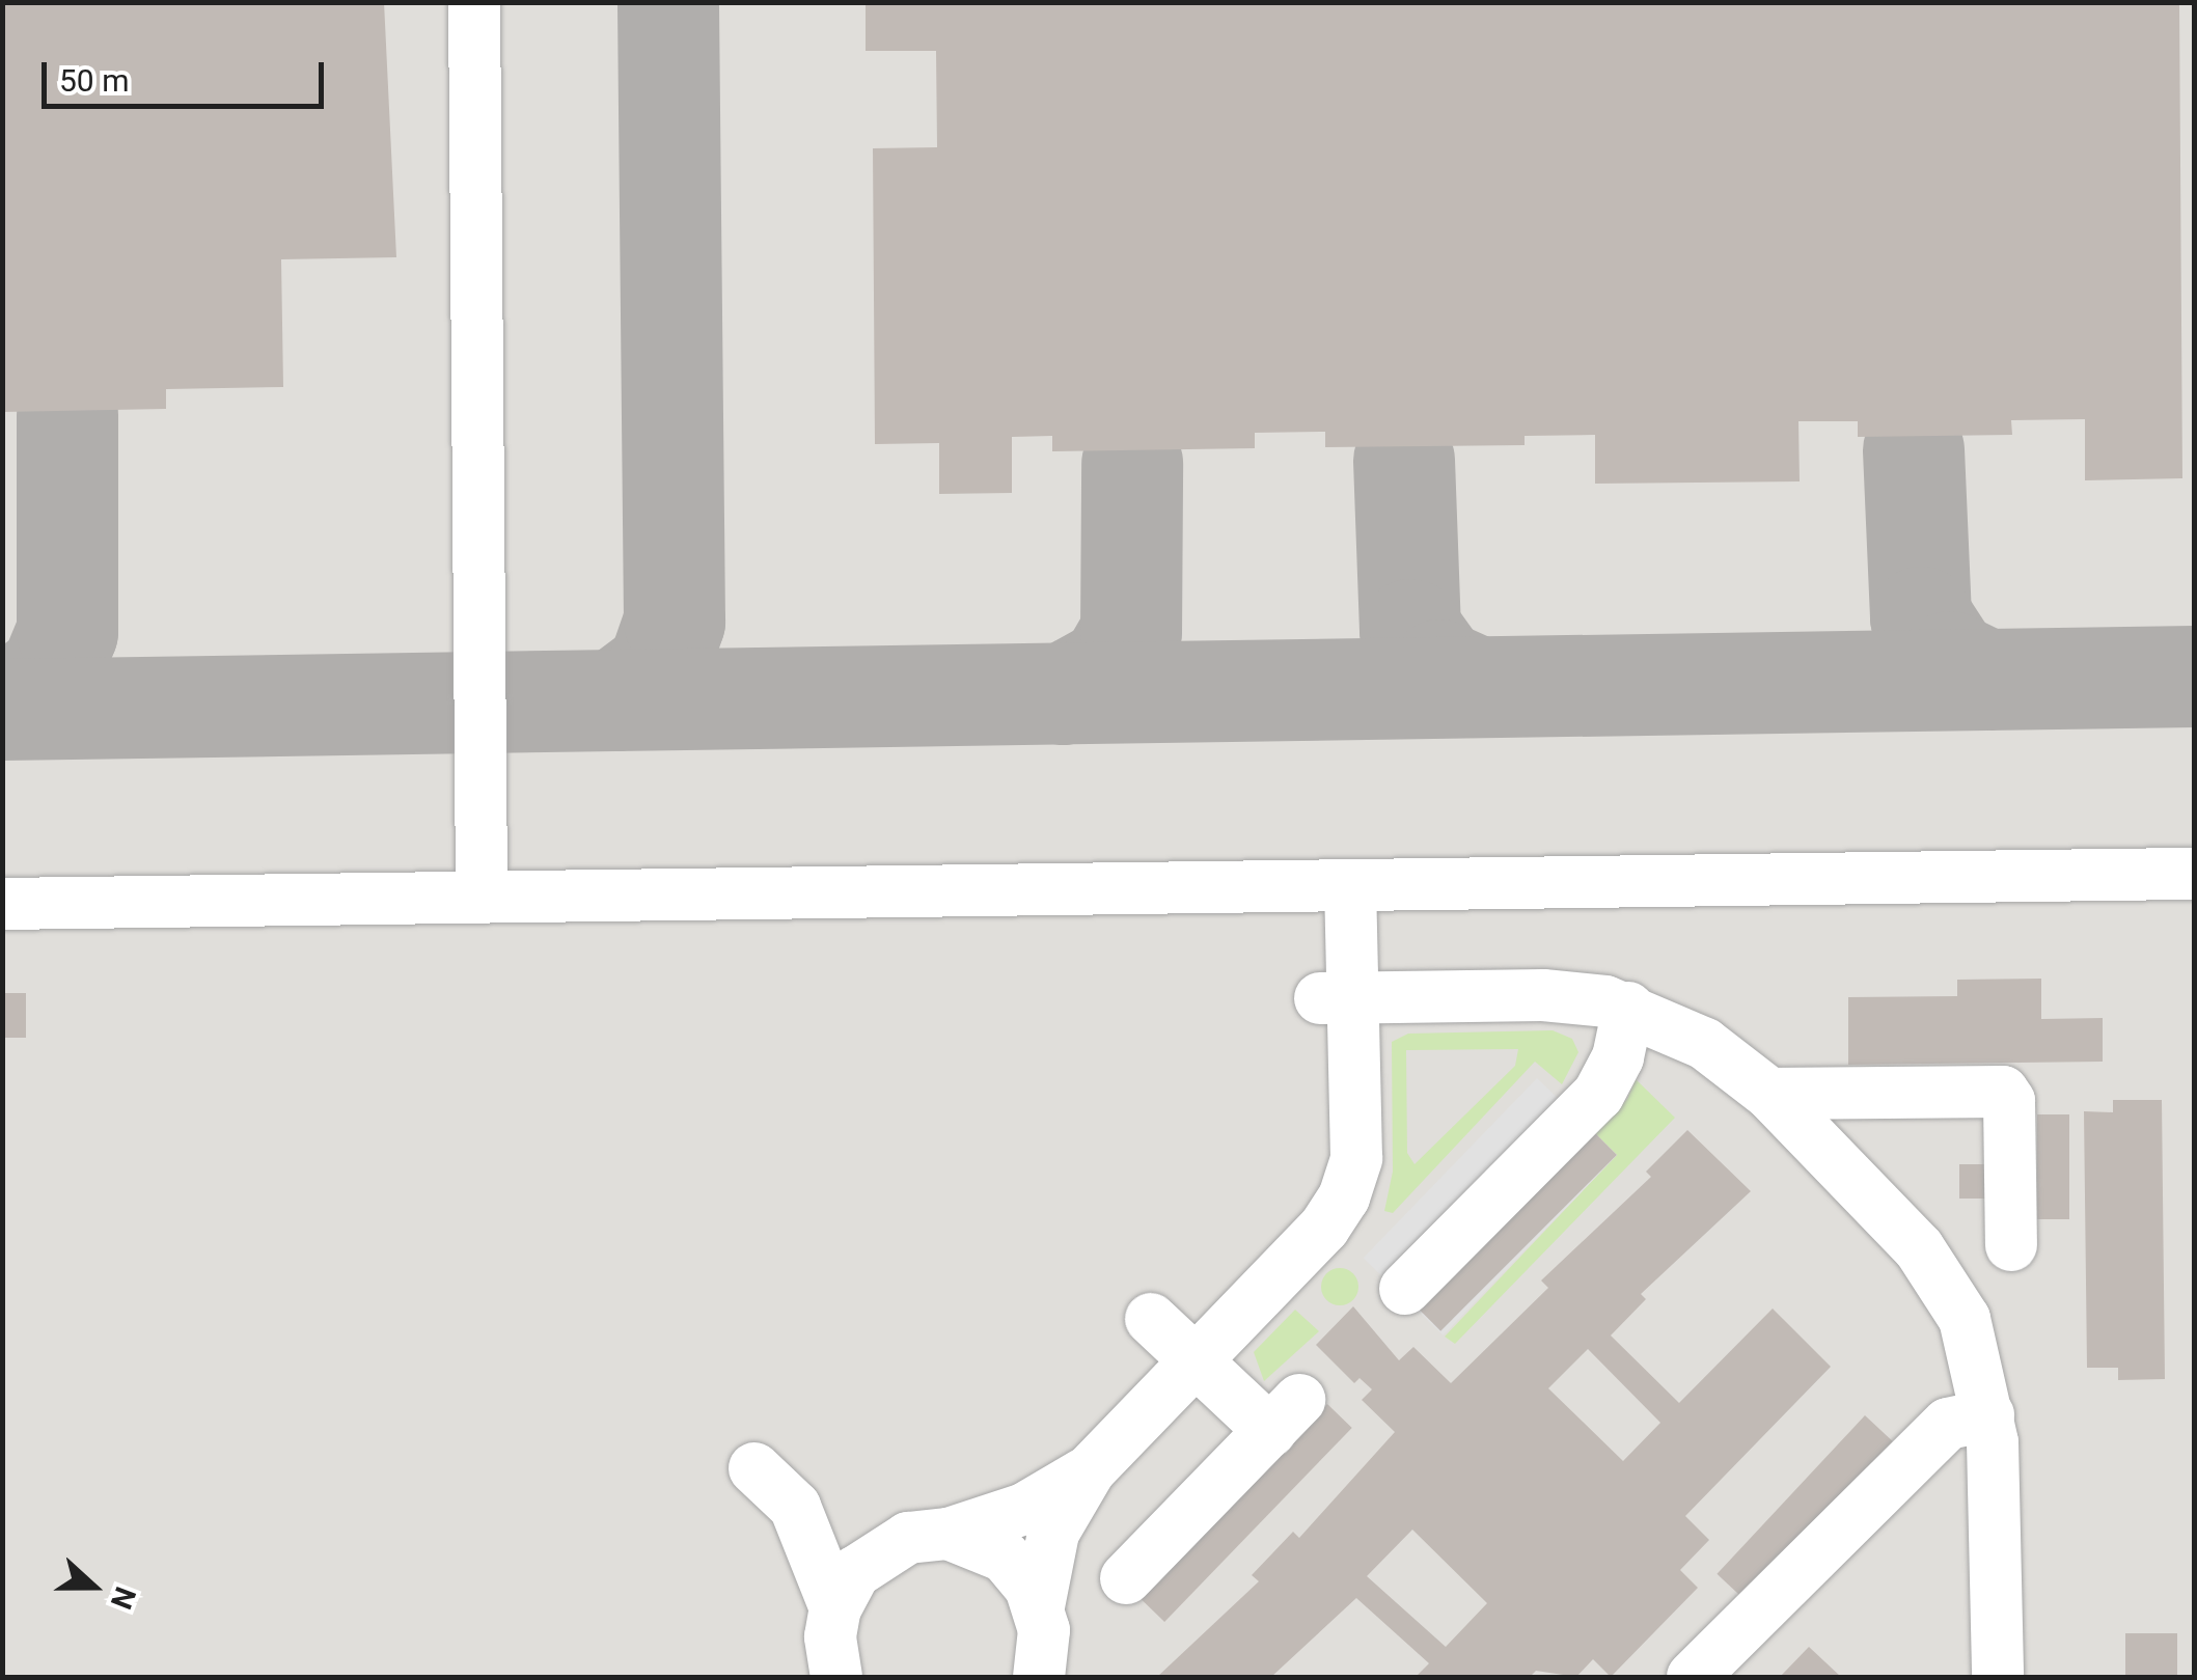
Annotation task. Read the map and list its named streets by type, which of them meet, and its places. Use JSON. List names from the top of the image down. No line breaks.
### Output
{"scale_bar":"50 m","north":"right"}
